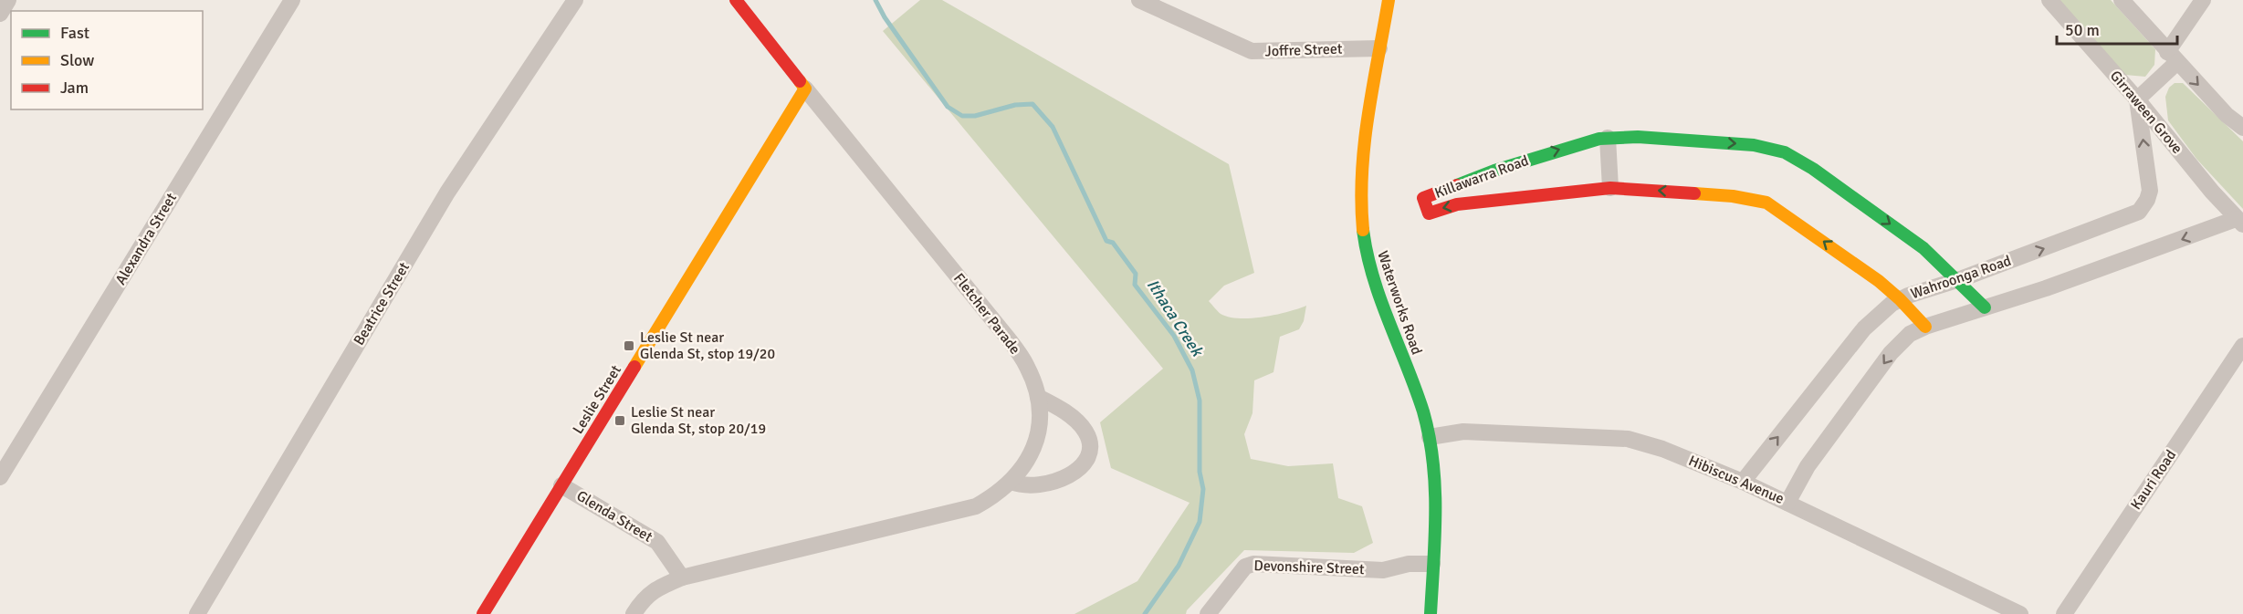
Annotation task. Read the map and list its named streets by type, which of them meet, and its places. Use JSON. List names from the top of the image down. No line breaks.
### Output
{"streets":{"street":["Joffre Street","Girraween Grove","Killawarra Road","Alexandra Street","Wahroonga Road","Waterworks Road","Beatrice Street","Fletcher Parade","Leslie Street","Hibiscus Avenue","Kauri Road","Glenda Street","Devonshire Street"]},"crossings":[["Joffre Street","Waterworks Road"],["Girraween Grove","Wahroonga Road"],["Killawarra Road","Wahroonga Road"],["Wahroonga Road","Hibiscus Avenue"],["Waterworks Road","Hibiscus Avenue"],["Waterworks Road","Devonshire Street"],["Fletcher Parade","Leslie Street"],["Fletcher Parade","Glenda Street"],["Leslie Street","Glenda Street"]],"water":["Ithaca Creek"],"places":{"transit":["Leslie St near Glenda St, stop 19/20","Leslie St near Glenda St, stop 20/19"]},"legend":["Fast","Slow","Jam"],"scale_bar":"50 m"}
